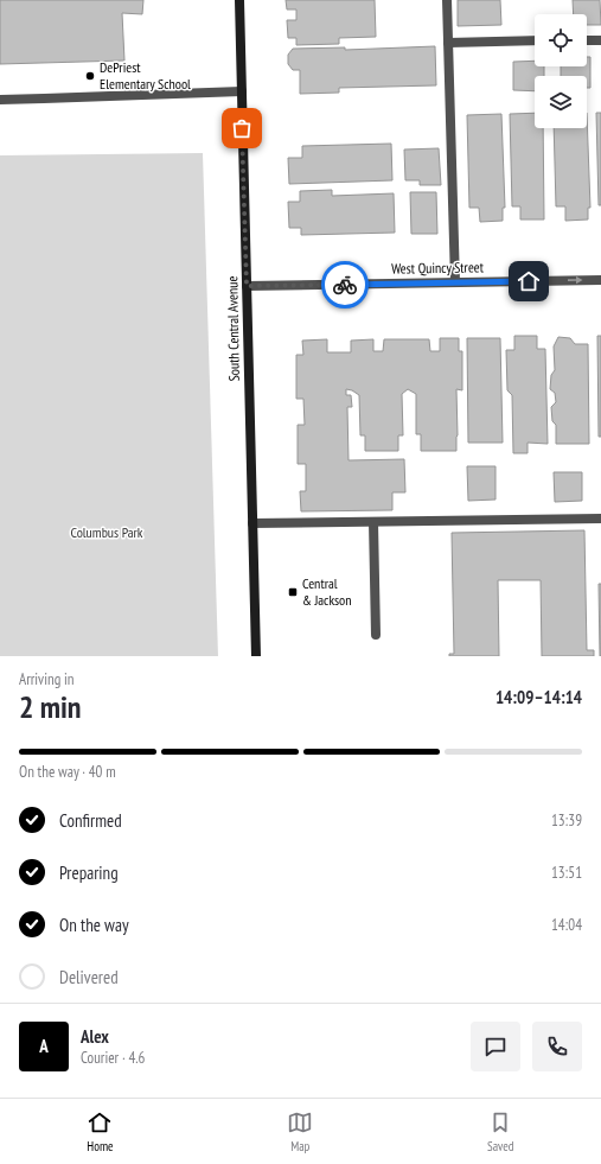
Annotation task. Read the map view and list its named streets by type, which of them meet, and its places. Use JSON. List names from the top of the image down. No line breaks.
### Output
{"streets":{"street":["West Quincy Street","South Central Avenue"]},"crossings":[["West Quincy Street","South Central Avenue"]],"one_way":["West Quincy Street"],"parks":["Columbus Park"],"places":{"other":["DePriest Elementary School"],"transit":["Central & Jackson"]},"page":{"heading":["2 min","Arriving in","14:09–14:14"],"panel":["Alex","Courier · 4.6"],"bar":"On the way · 40 m","list":[["Confirmed","13:39"],["Preparing","13:51"],["On the way","14:04"],"Delivered"],"round":"A","tabs":["Home","Map","Saved"]}}
